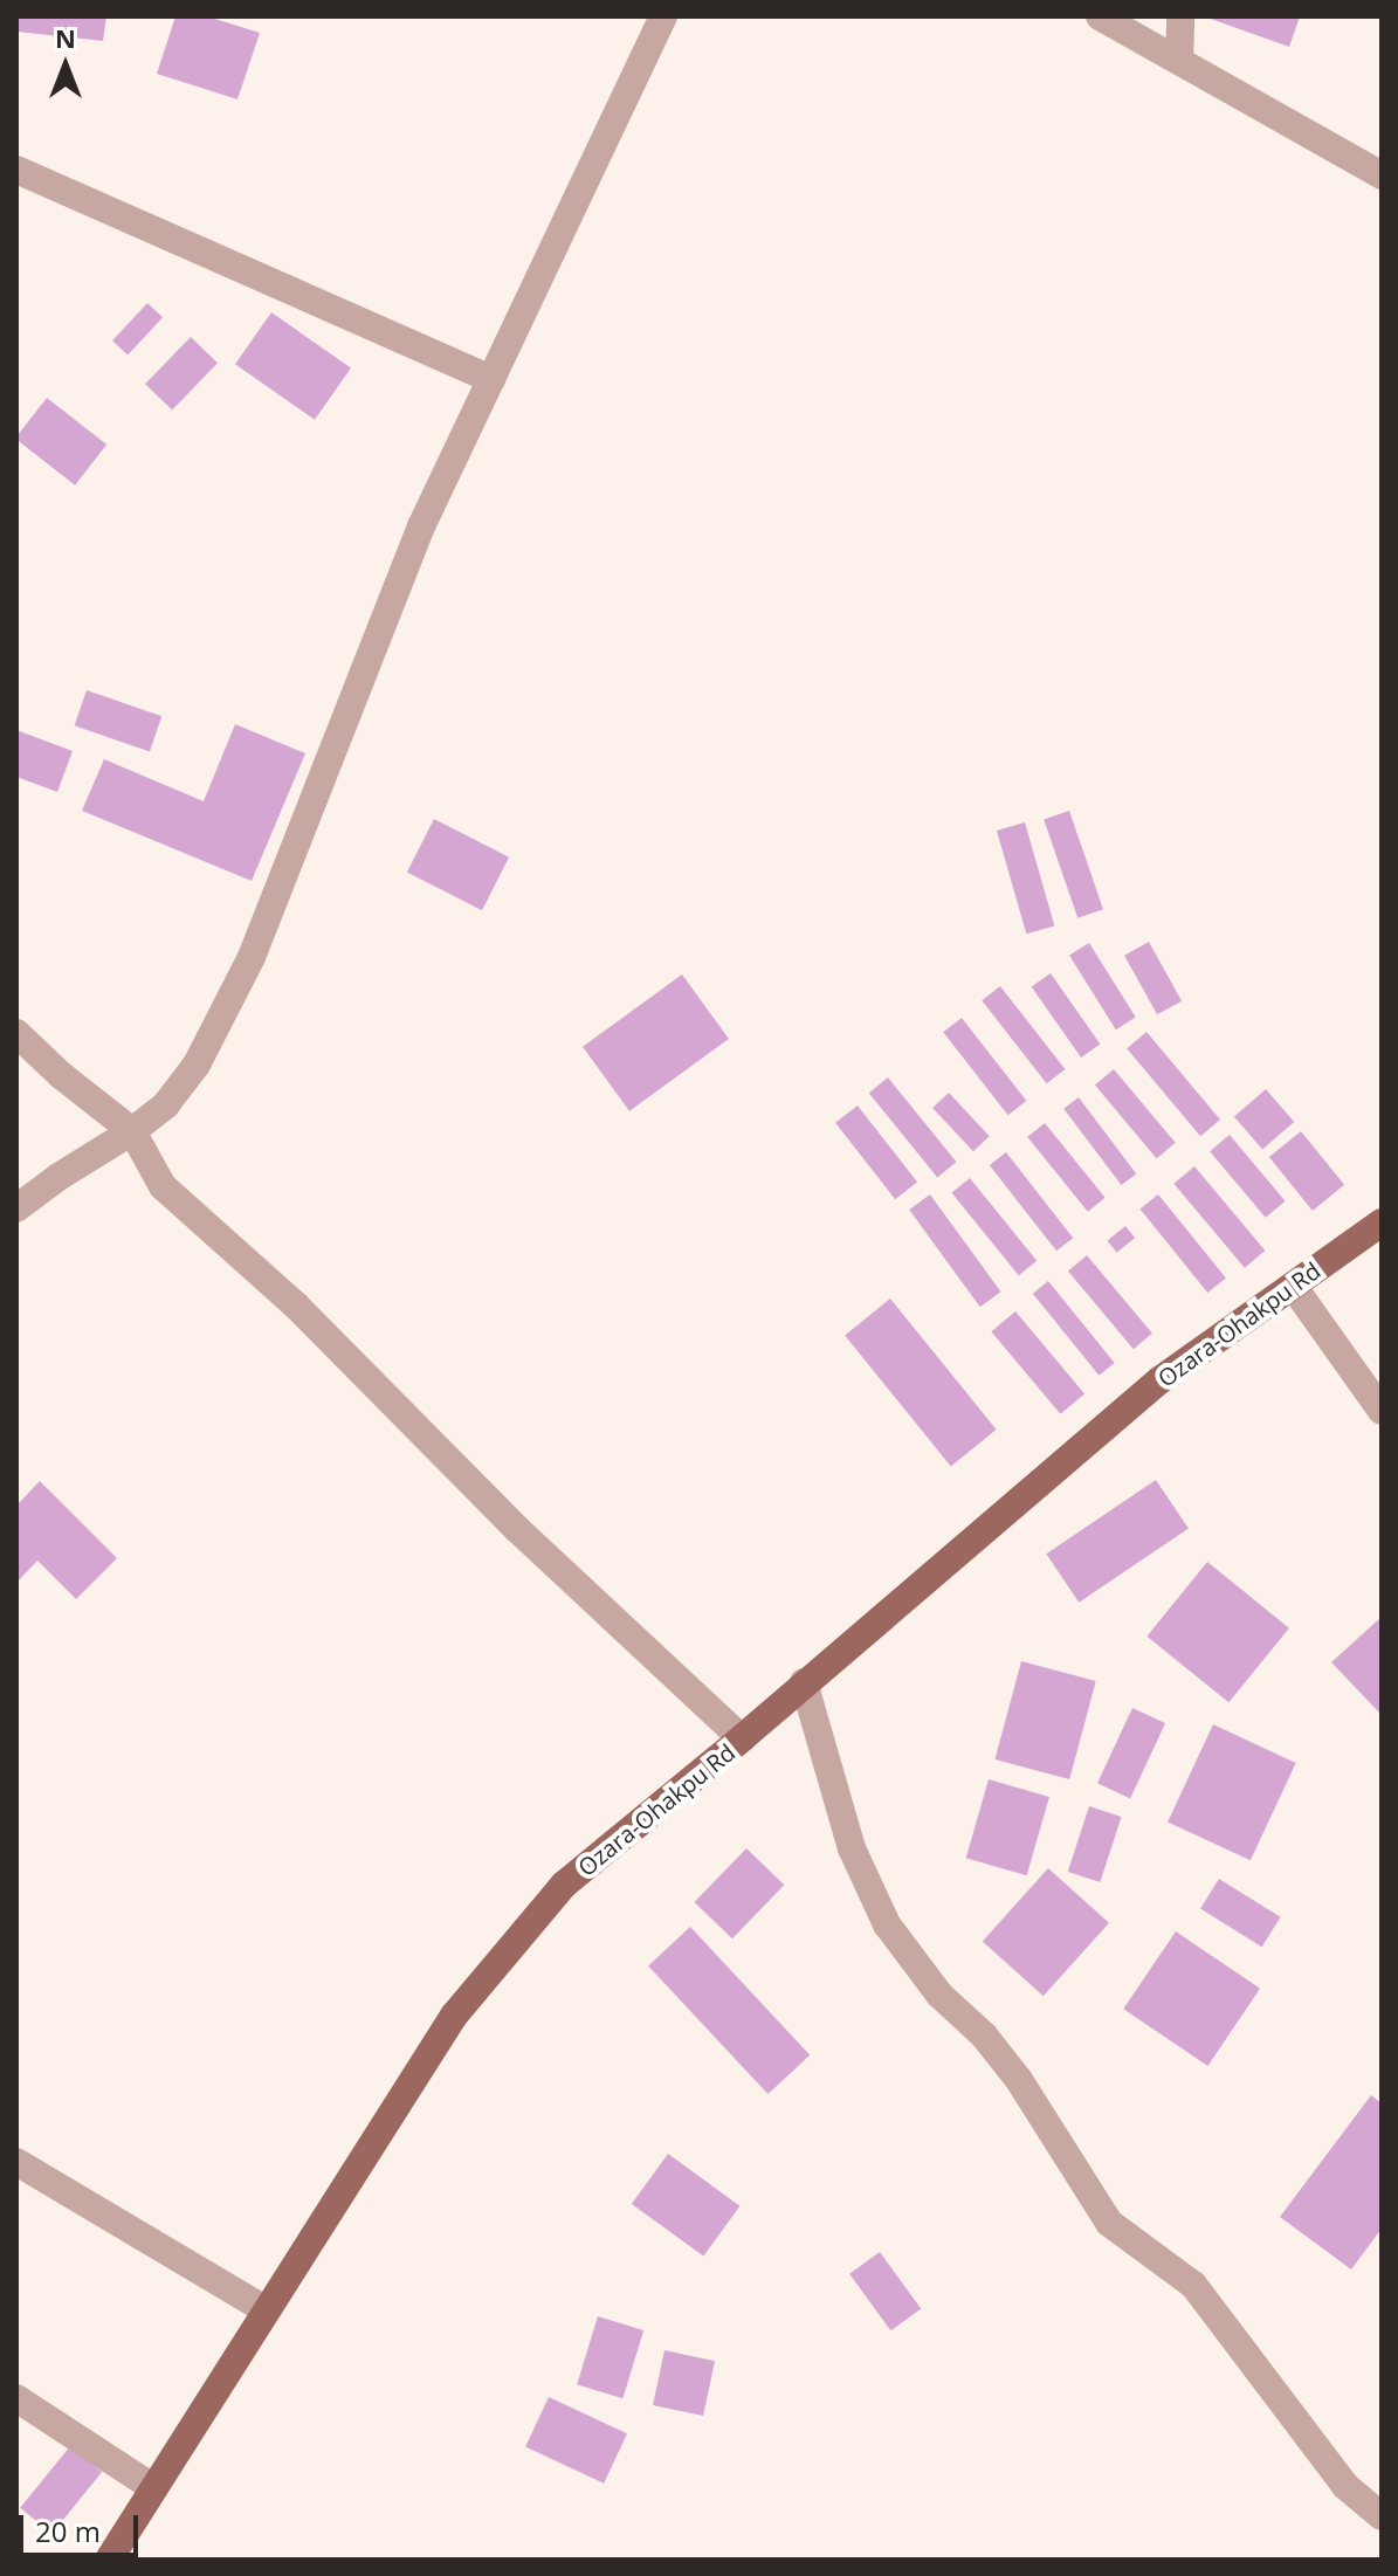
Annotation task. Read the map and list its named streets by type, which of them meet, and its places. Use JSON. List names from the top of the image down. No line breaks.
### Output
{"streets":{"main road":["Ozara-Ohakpu Rd"]},"scale_bar":"20 m","north":"top"}
